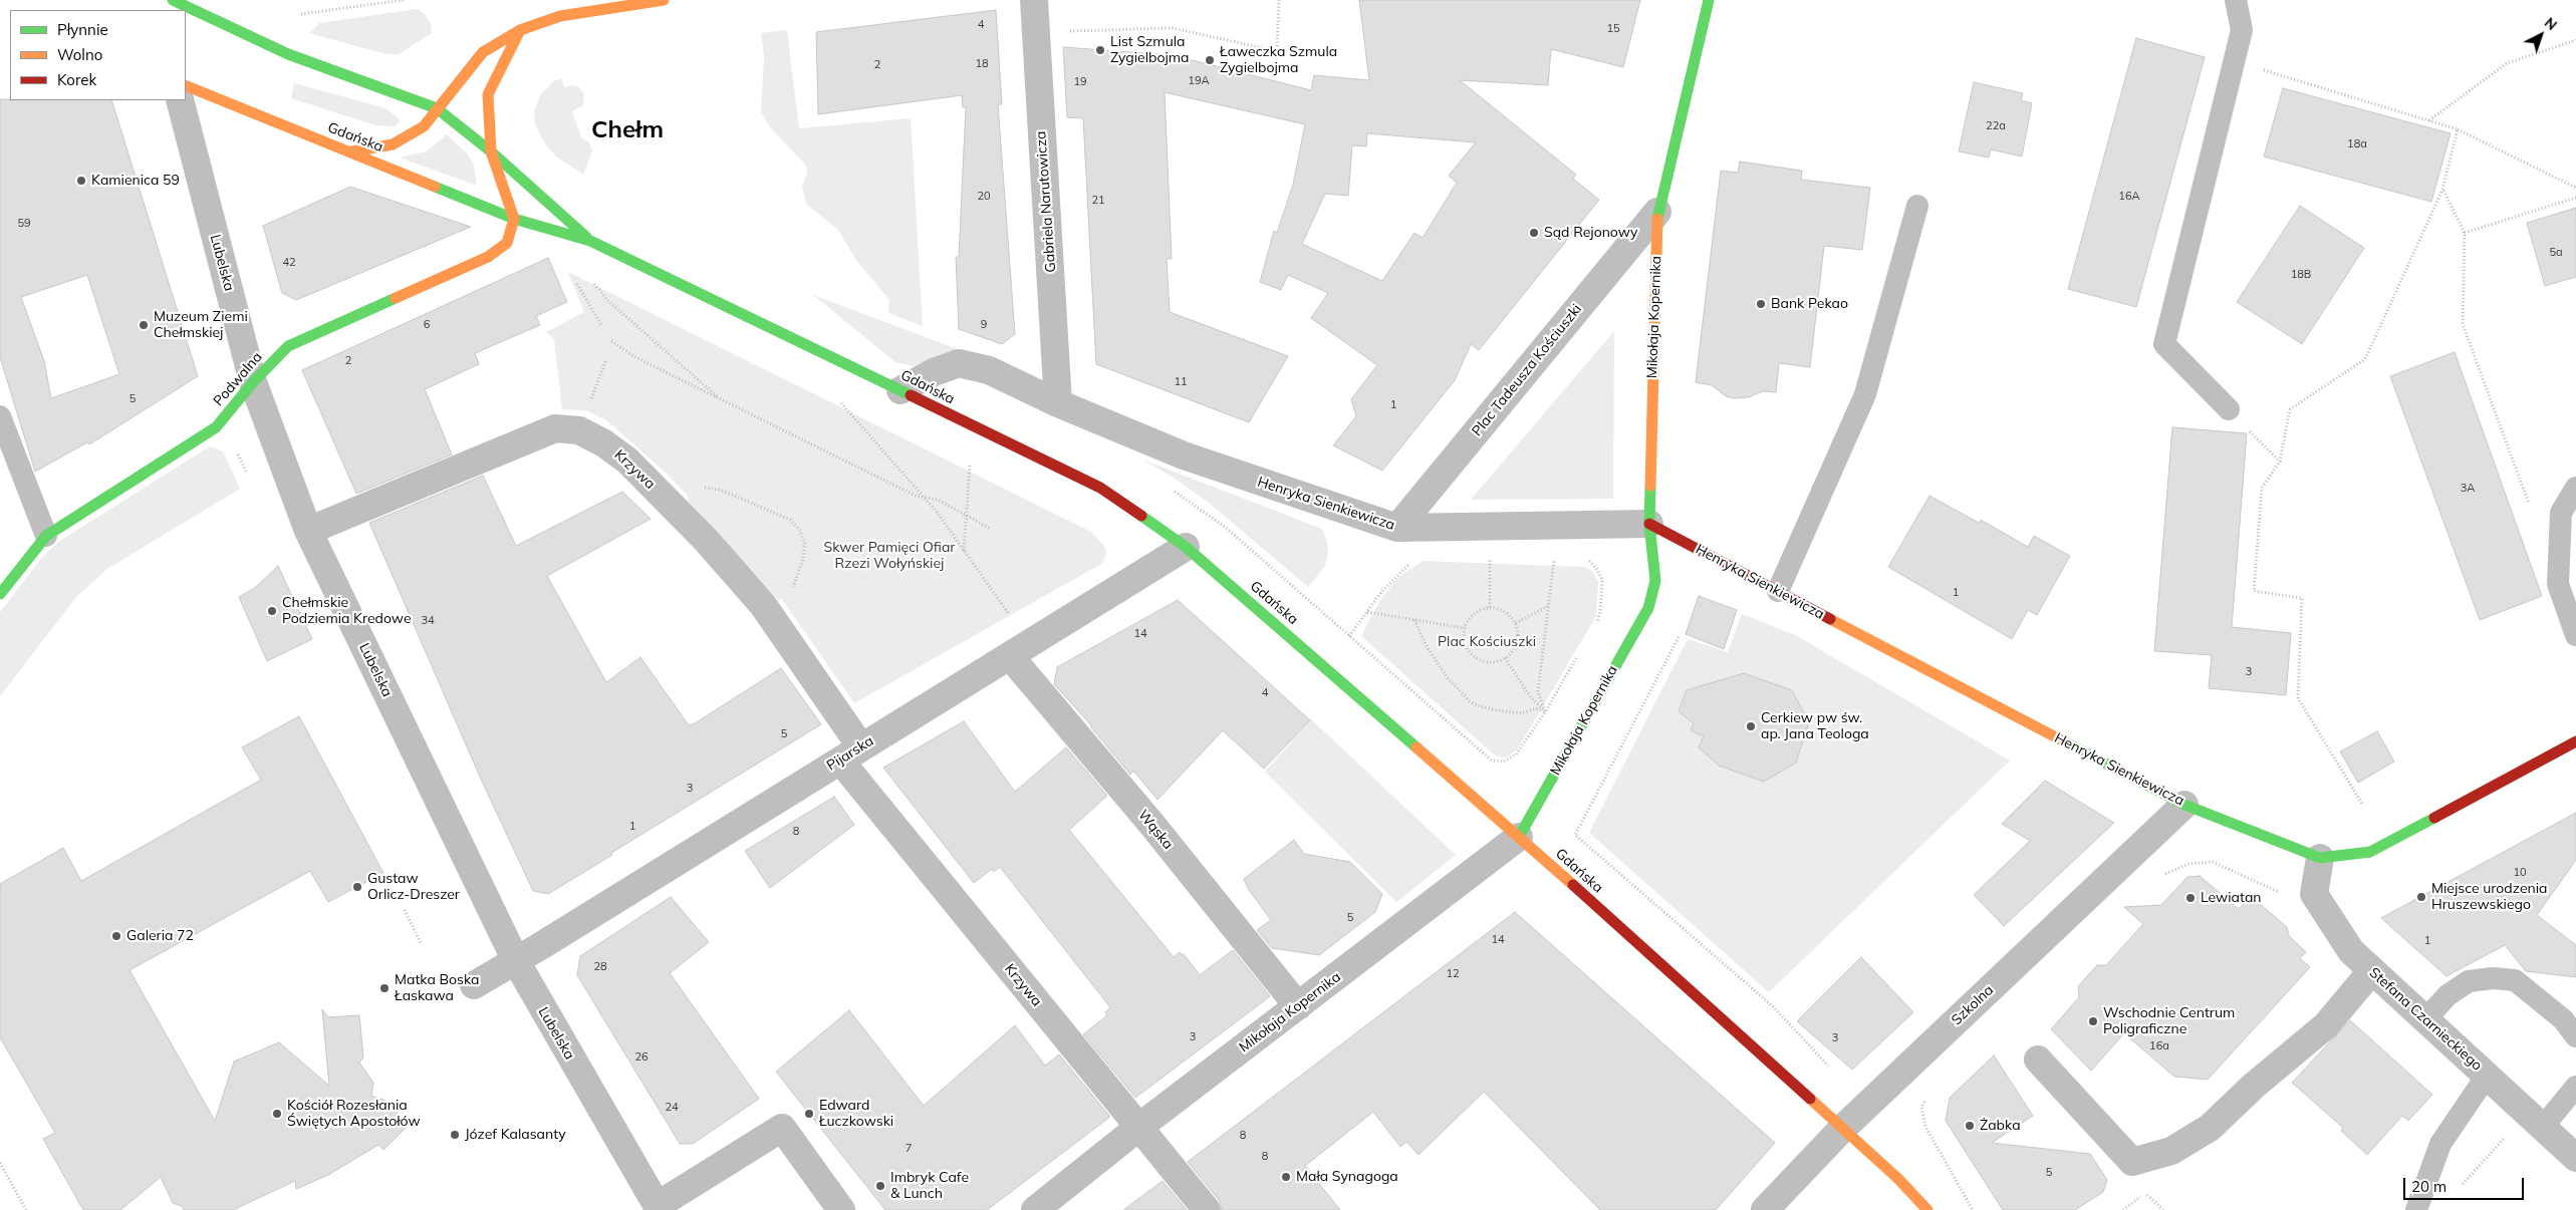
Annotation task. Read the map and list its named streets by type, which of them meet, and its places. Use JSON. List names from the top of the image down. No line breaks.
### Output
{"streets":{"street":["Gdańska","Gabriela Narutowicza","Lubelska","Mikołaja Kopernika","Plac Tadeusza Kościuszki","Podwalna","Krzywa","Henryka Sienkiewicza","Pijarska","Wąska","Szkolna","Stefana Czarnieckiego"]},"crossings":[["Gdańska","Mikołaja Kopernika"],["Gdańska","Podwalna"],["Gdańska","Henryka Sienkiewicza"],["Gdańska","Pijarska"],["Gdańska","Szkolna"],["Gabriela Narutowicza","Henryka Sienkiewicza"],["Lubelska","Podwalna"],["Lubelska","Krzywa"],["Lubelska","Pijarska"],["Mikołaja Kopernika","Plac Tadeusza Kościuszki"],["Mikołaja Kopernika","Krzywa"],["Mikołaja Kopernika","Henryka Sienkiewicza"],["Mikołaja Kopernika","Wąska"],["Plac Tadeusza Kościuszki","Henryka Sienkiewicza"],["Krzywa","Pijarska"],["Henryka Sienkiewicza","Szkolna"],["Henryka Sienkiewicza","Stefana Czarnieckiego"],["Pijarska","Wąska"]],"districts":["Chełm"],"parks":["Skwer Pamięci Ofiar Rzezi Wołyńskiej","Plac Kościuszki"],"places":["List Szmula Zygielbojma","Ławeczka Szmula Zygielbojma","Kamienica 59","Sąd Rejonowy","Bank Pekao","Muzeum Ziemi Chełmskiej","Chełmskie Podziemia Kredowe","Cerkiew pw św. ap. Jana Teologa","Gustaw Orlicz-Dreszer","Miejsce urodzenia Hruszewskiego","Lewiatan","Galeria 72","Matka Boska Łaskawa","Wschodnie Centrum Poligraficzne","Kościół Rozesłania Świętych Apostołów","Edward Łuczkowski","Żabka","Józef Kalasanty","Mała Synagoga","Imbryk Cafe & Lunch"],"house_numbers":["4","15","18","2","19A","19","22a","18a","20","16A","21","59","5a","42","18B","6","9","2","11","5","1","3A","1","34","14","3","4","5","3","1","8","10","5","14","1","28","12","3","3","16a","26","24","8","7","8","5"],"legend":["Płynnie","Wolno","Korek"],"scale_bar":"20 m","north":"top right"}
